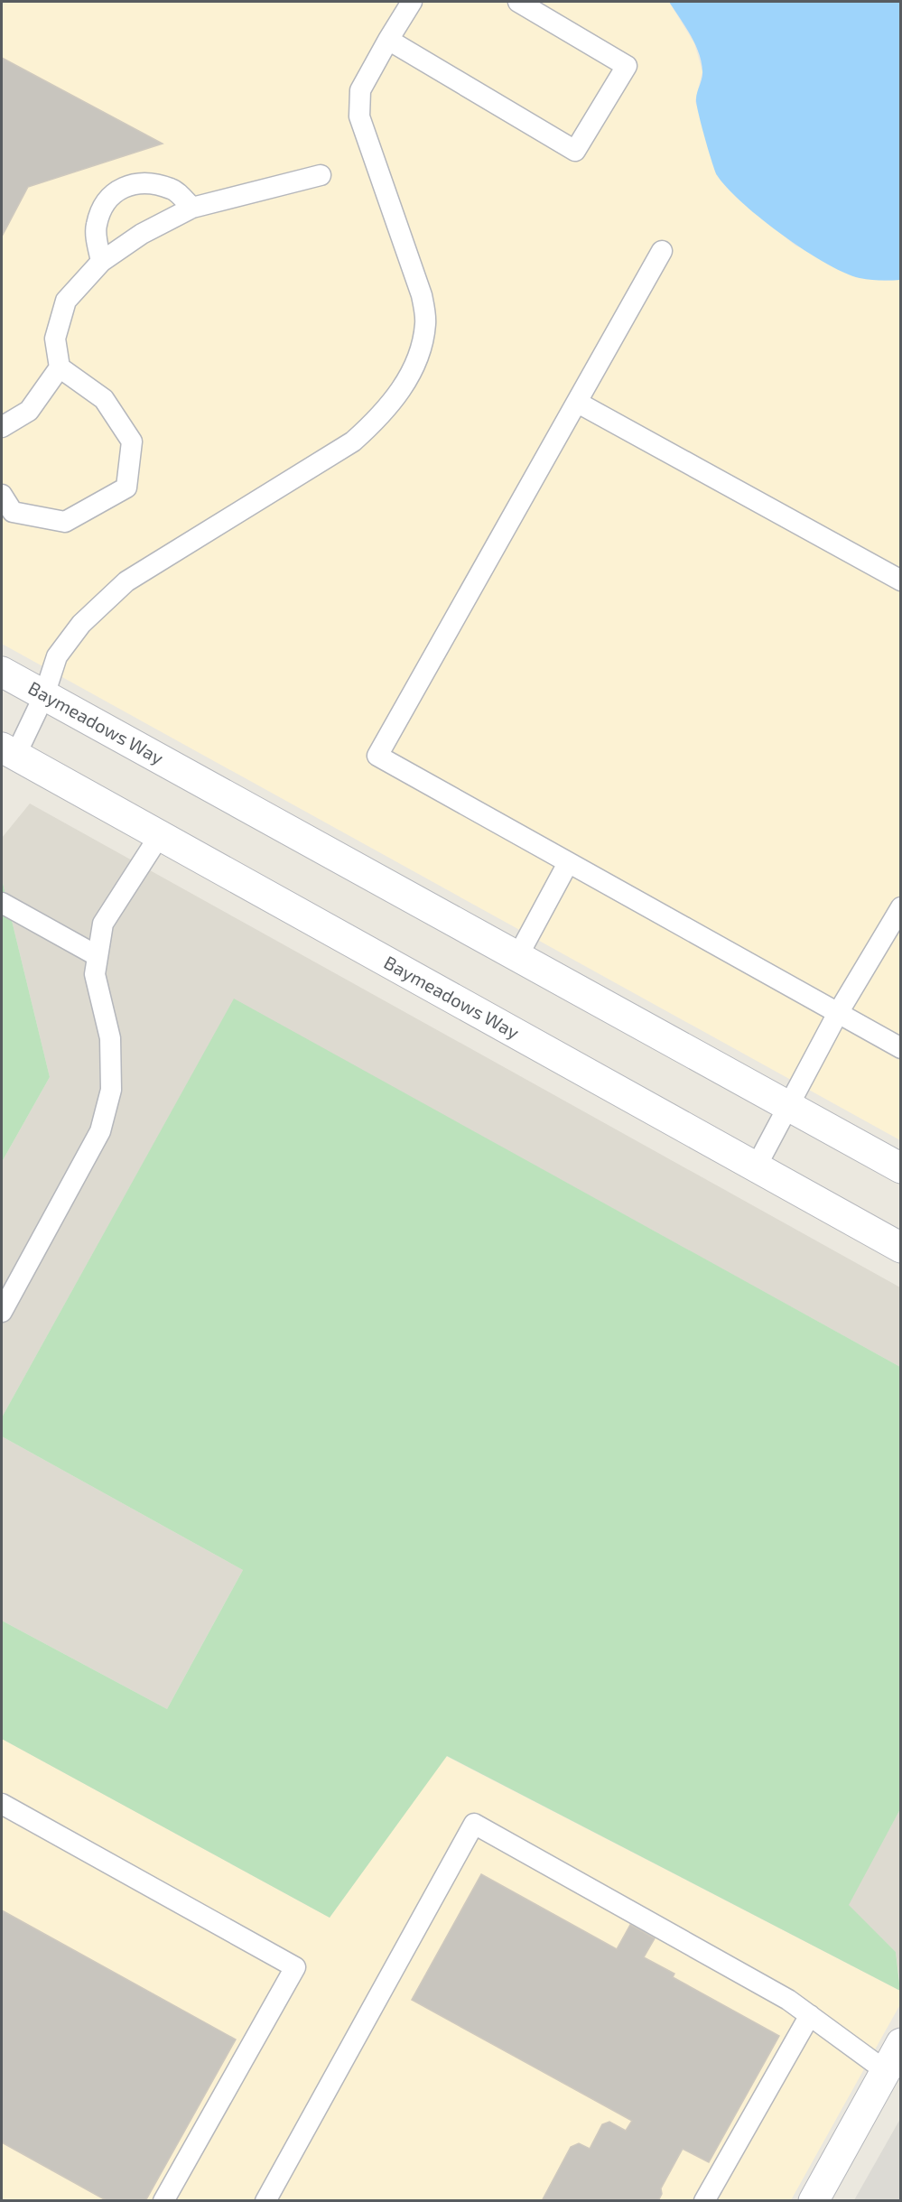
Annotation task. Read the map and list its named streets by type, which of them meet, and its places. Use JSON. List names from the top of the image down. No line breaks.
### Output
{"streets":{"street":["Baymeadows Way"]}}
